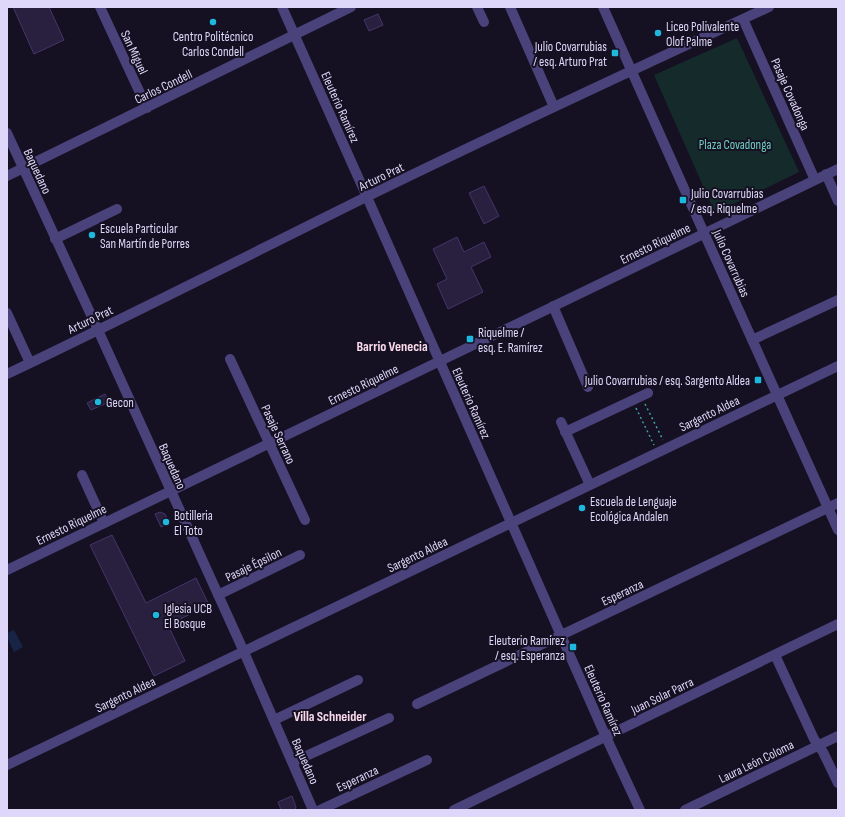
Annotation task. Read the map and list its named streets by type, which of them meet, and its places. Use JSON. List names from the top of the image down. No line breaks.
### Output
{"streets":{"street":["San Miguel","Carlos Condell","Pasaje Covadonga","Eleuterio Ramírez","Baquedano","Arturo Prat","Ernesto Riquelme","Julio Covarrubias","Sargento Aldea","Pasaje Serrano","Pasaje Épsilon","Esperanza","Juan Solar Parra","Laura León Coloma"]},"crossings":[["San Miguel","Carlos Condell"],["Carlos Condell","Eleuterio Ramírez"],["Carlos Condell","Baquedano"],["Pasaje Covadonga","Arturo Prat"],["Pasaje Covadonga","Ernesto Riquelme"],["Eleuterio Ramírez","Arturo Prat"],["Eleuterio Ramírez","Ernesto Riquelme"],["Eleuterio Ramírez","Sargento Aldea"],["Eleuterio Ramírez","Esperanza"],["Eleuterio Ramírez","Juan Solar Parra"],["Baquedano","Arturo Prat"],["Baquedano","Ernesto Riquelme"],["Baquedano","Sargento Aldea"],["Baquedano","Pasaje Épsilon"],["Arturo Prat","Julio Covarrubias"],["Ernesto Riquelme","Julio Covarrubias"],["Ernesto Riquelme","Pasaje Serrano"],["Julio Covarrubias","Sargento Aldea"],["Julio Covarrubias","Esperanza"]],"districts":["Barrio Venecia","Villa Schneider"],"parks":["Plaza Covadonga"],"places":{"other":["Centro Politécnico Carlos Condell","Liceo Polivalente Olof Palme","Escuela Particular San Martín de Porres","Gecon","Escuela de Lenguaje Ecológica Andalen","Botilleria El Toto","Iglesia UCB El Bosque"],"transit":["Julio Covarrubias / esq. Arturo Prat","Julio Covarrubias / esq. Riquelme","Riquelme / esq. E. Ramírez","Julio Covarrubias / esq. Sargento Aldea","Eleuterio Ramírez / esq. Esperanza"]}}
